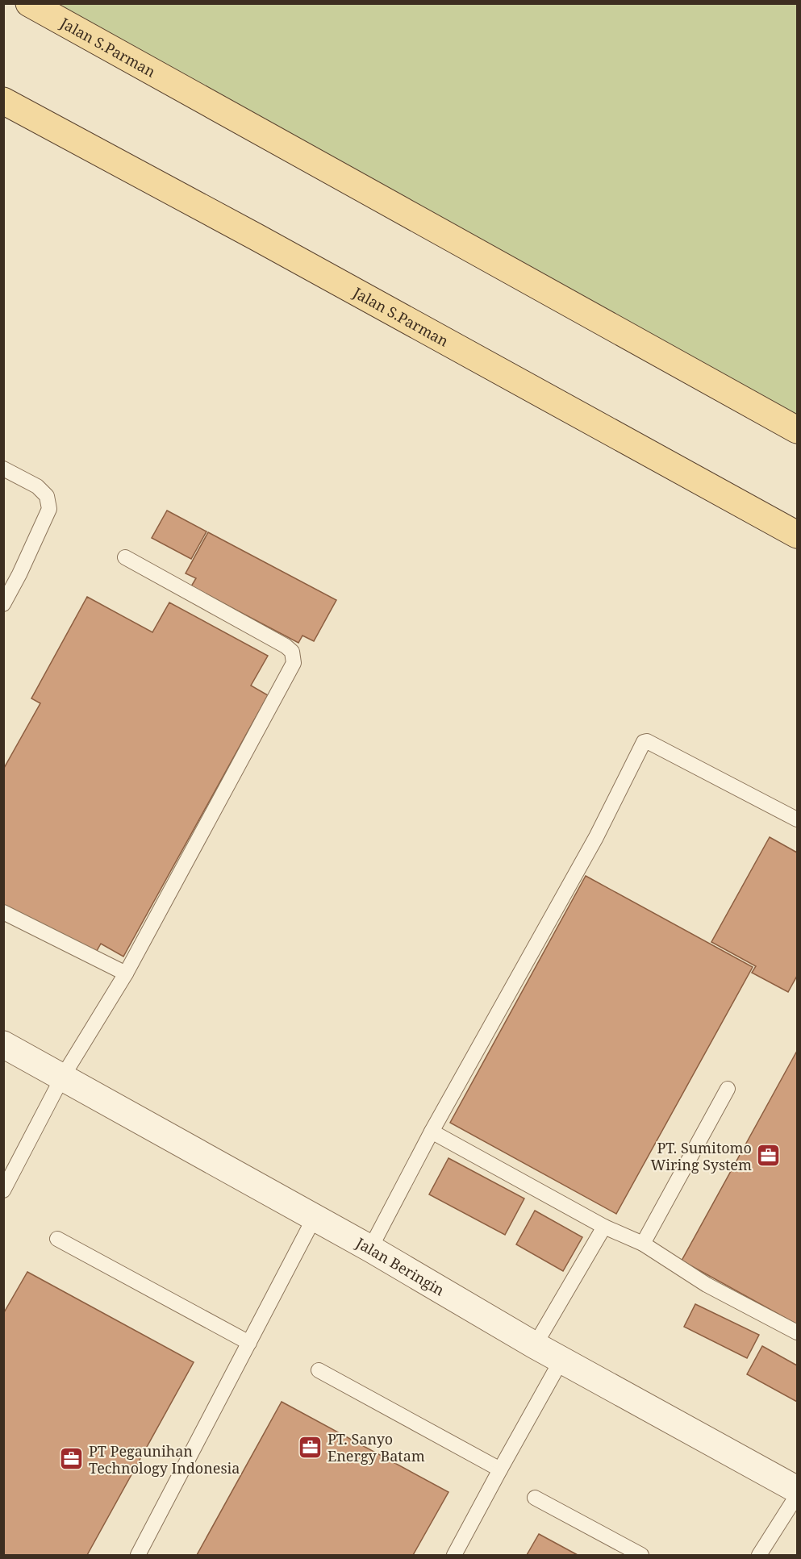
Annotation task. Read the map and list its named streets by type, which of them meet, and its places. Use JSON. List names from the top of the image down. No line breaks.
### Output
{"streets":{"main road":["Jalan S.Parman"],"street":["Jalan Beringin"]},"places":{"office":["PT. Sumitomo Wiring System","PT. Sanyo Energy Batam","PT Pegaunihan Technology Indonesia"]}}
